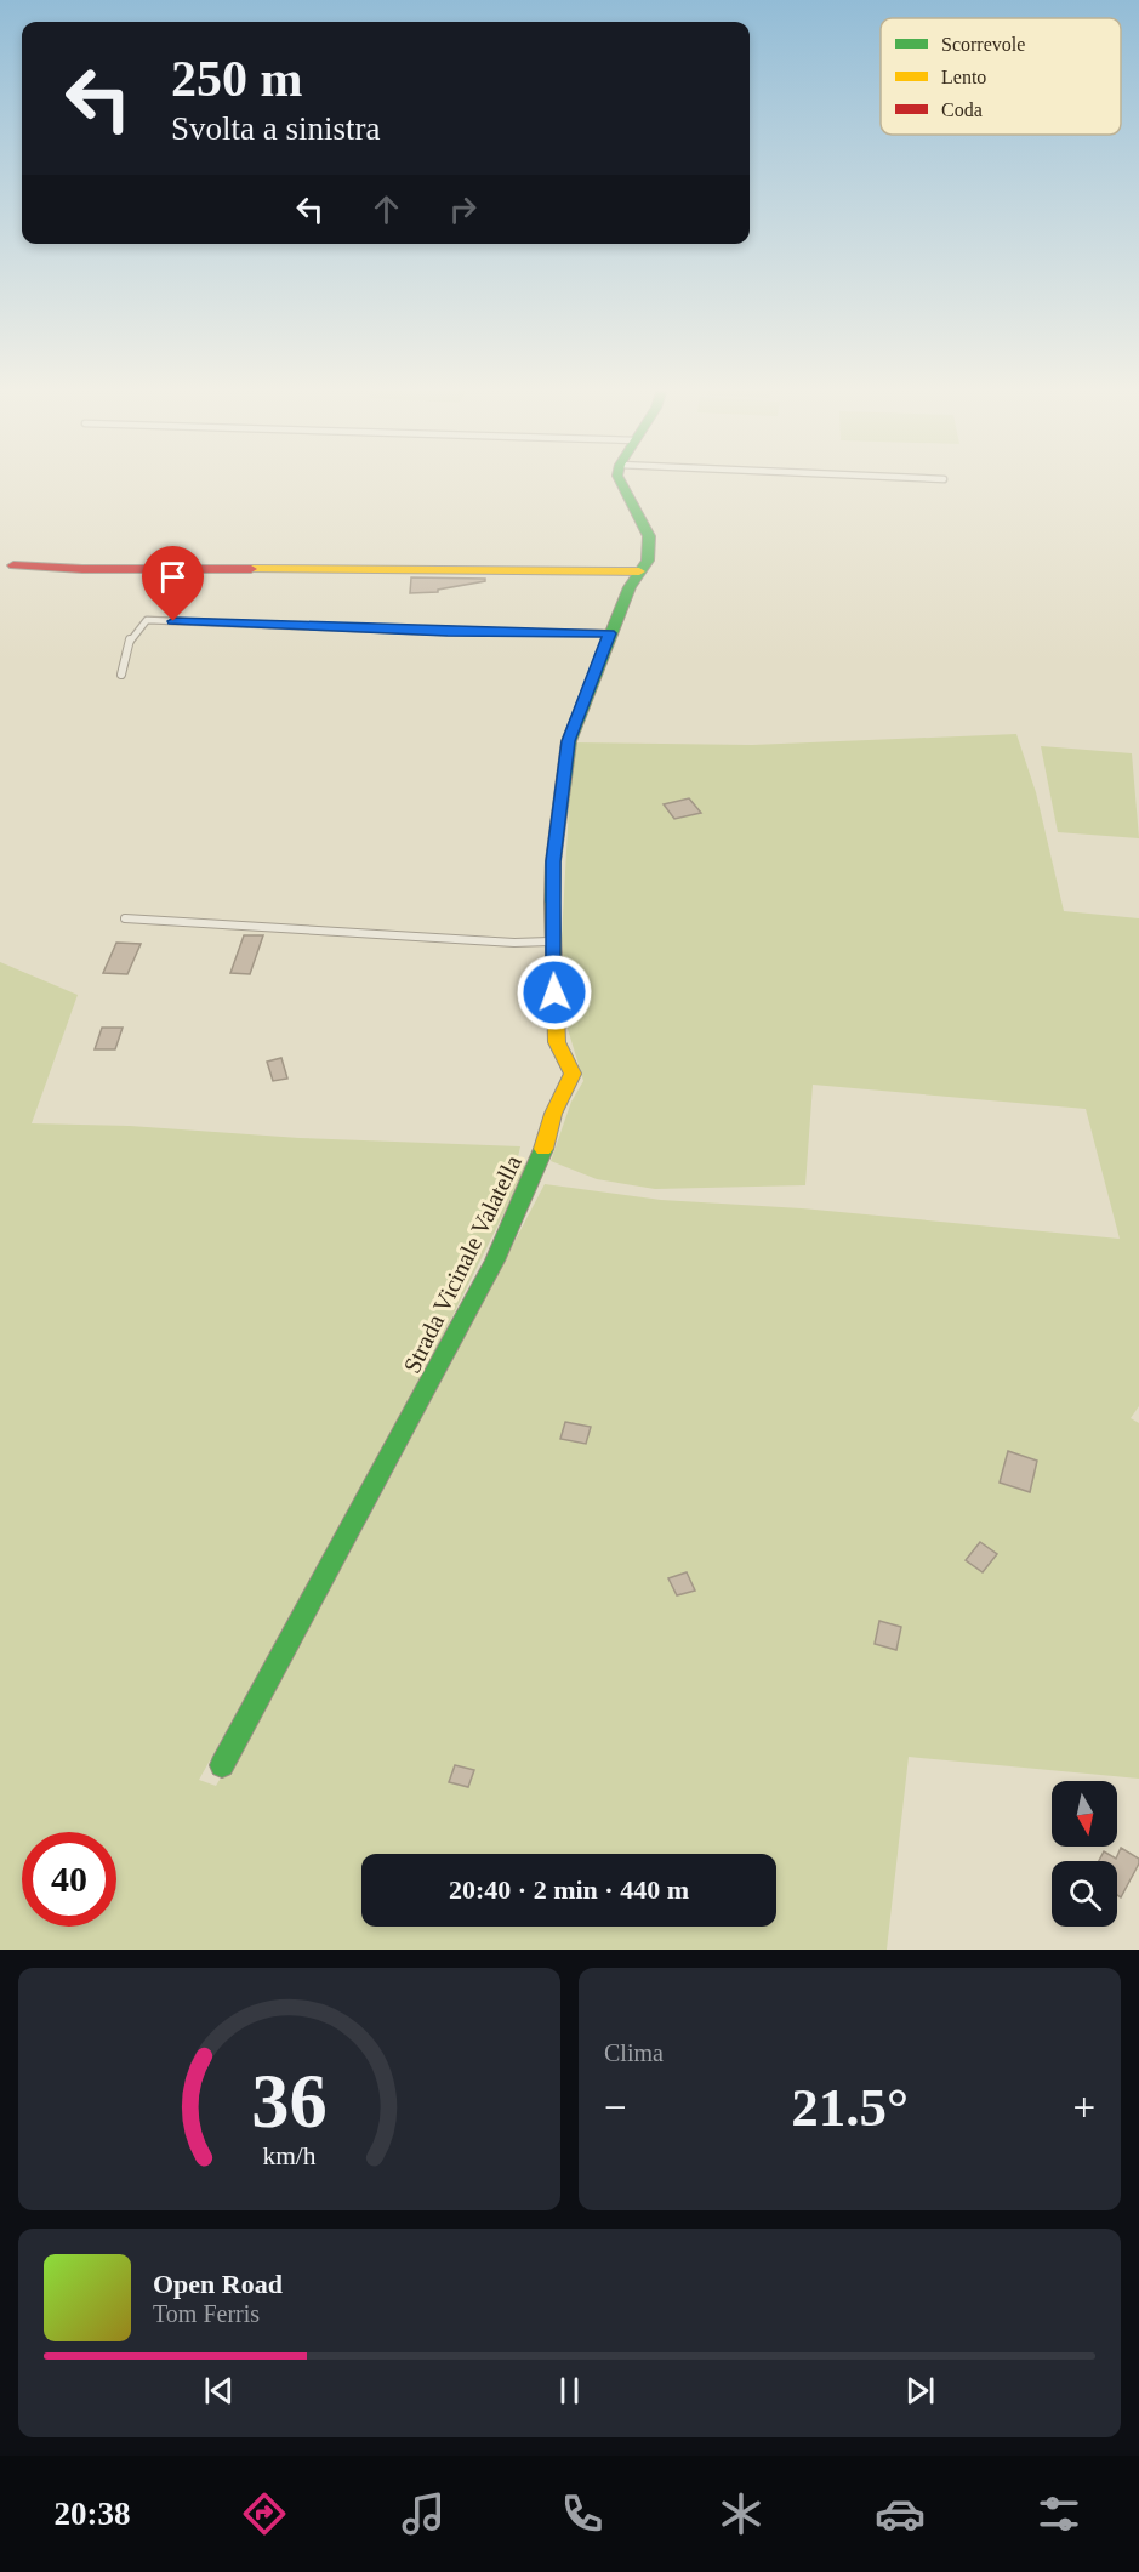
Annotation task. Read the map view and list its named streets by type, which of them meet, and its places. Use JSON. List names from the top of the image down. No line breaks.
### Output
{"streets":{"street":["Strada Vicinale Valatella"]},"legend":["Scorrevole","Lento","Coda"],"north":"bottom","page":{"turn":["250 m","Svolta a sinistra"],"limit":"40","trip":"20:40 · 2 min · 440 m","tile":"Clima","heat":["−","21.5°","+"],"song":["Open Road","Tom Ferris"],"tabs":"20:38","gauge":["36","km/h"]}}
